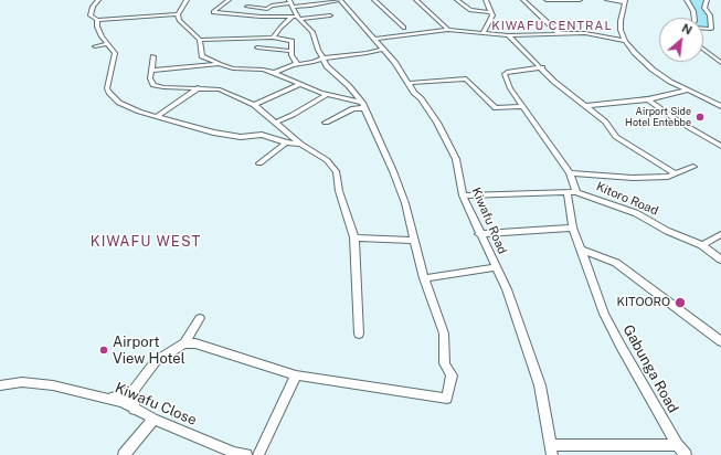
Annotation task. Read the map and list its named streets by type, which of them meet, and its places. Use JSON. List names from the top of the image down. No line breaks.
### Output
{"streets":{"street":["Kitoro Road","Kiwafu Road","Gabunga Road","Kiwafu Close"]},"crossings":[["Kitoro Road","Kiwafu Road"],["Kitoro Road","Gabunga Road"]],"districts":["KIWAFU CENTRAL","KIWAFU WEST"],"places":["Airport Side Hotel Entebbe","KITOORO","Airport View Hotel"],"north":"top right"}
